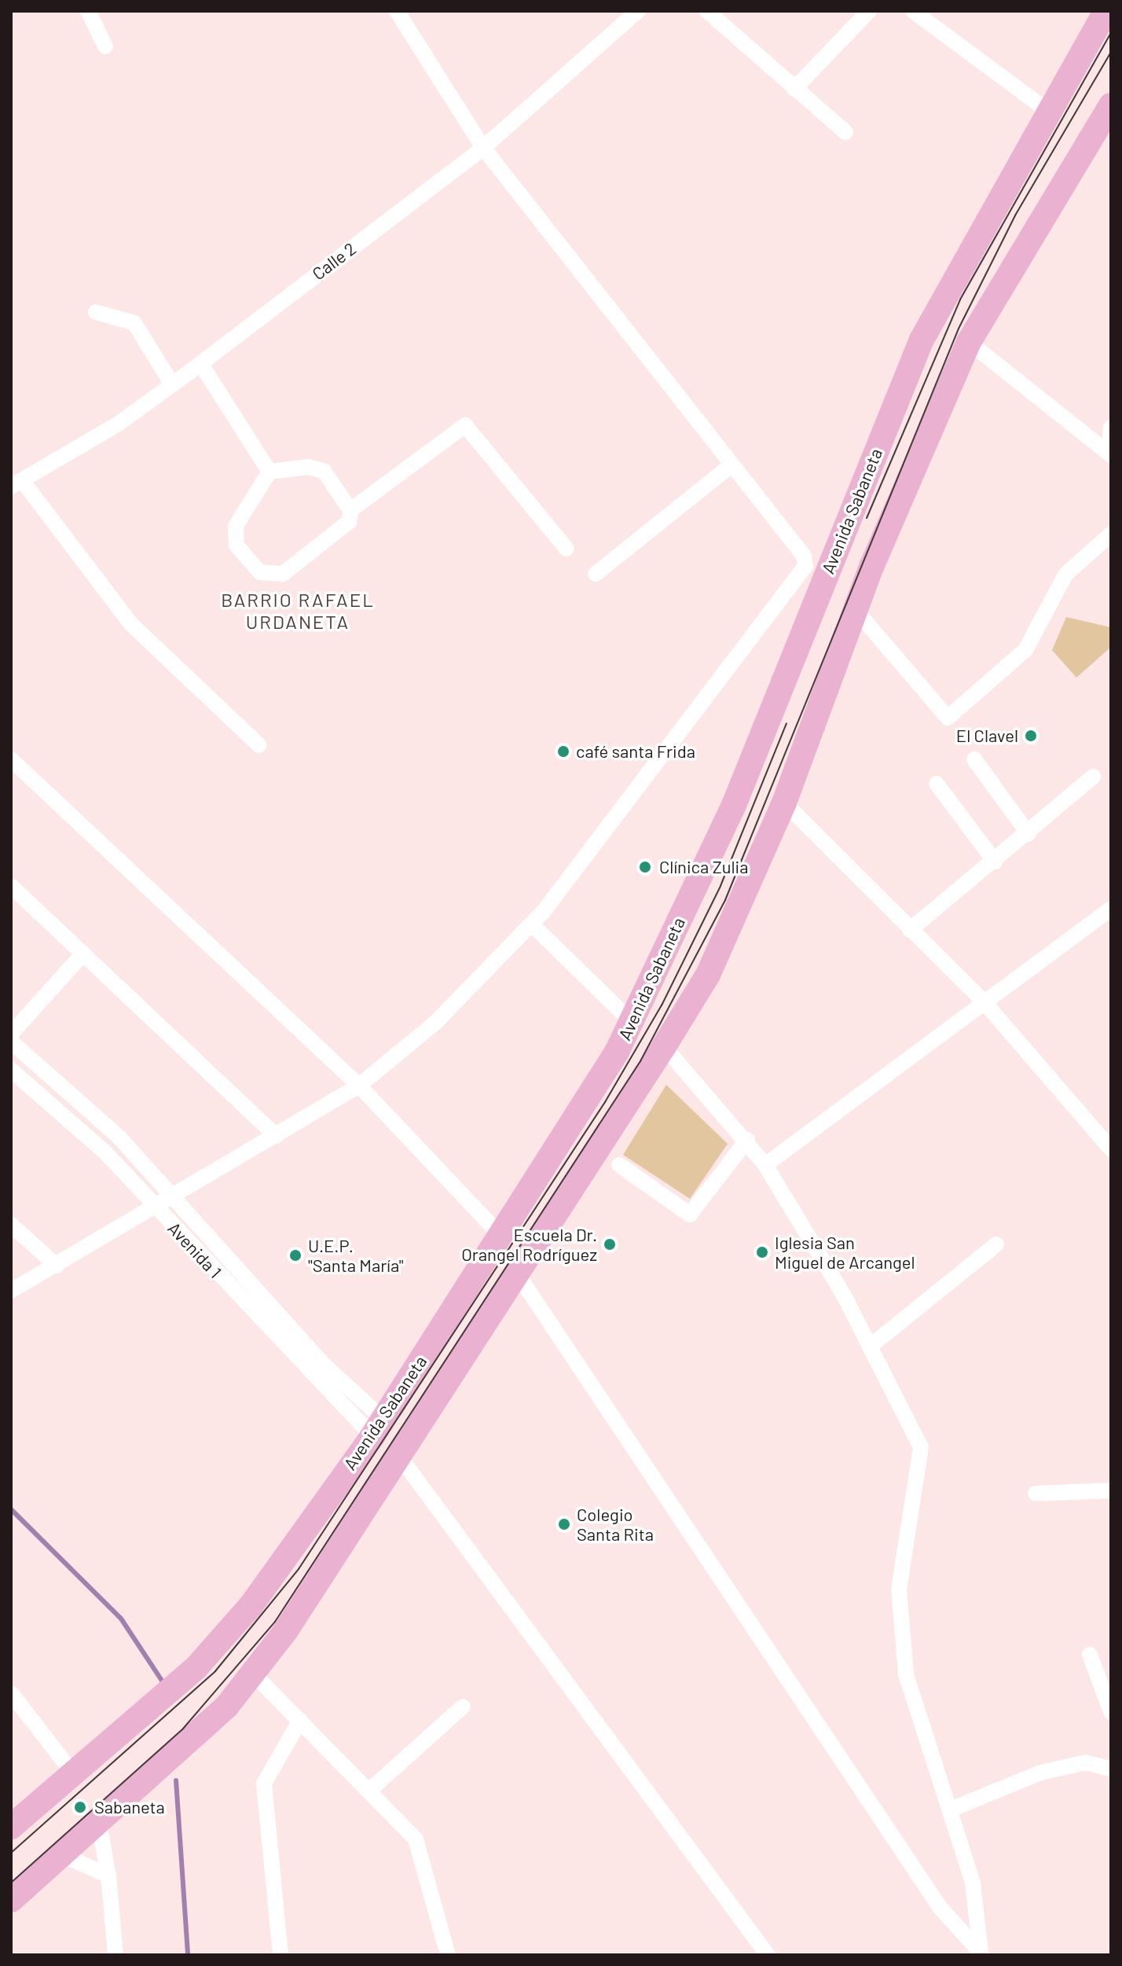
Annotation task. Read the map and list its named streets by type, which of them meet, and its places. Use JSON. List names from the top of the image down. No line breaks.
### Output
{"streets":{"main road":["Avenida Sabaneta"],"street":["Calle 2","Avenida 1"]},"crossings":[["Avenida Sabaneta","Avenida 1"]],"districts":["BARRIO RAFAEL URDANETA"],"places":["El Clavel","café santa Frida","Clínica Zulia","Escuela Dr. Orangel Rodríguez","Iglesia San Miguel de Arcangel","U.E.P. \"Santa María\"","Colegio Santa Rita","Sabaneta"]}
